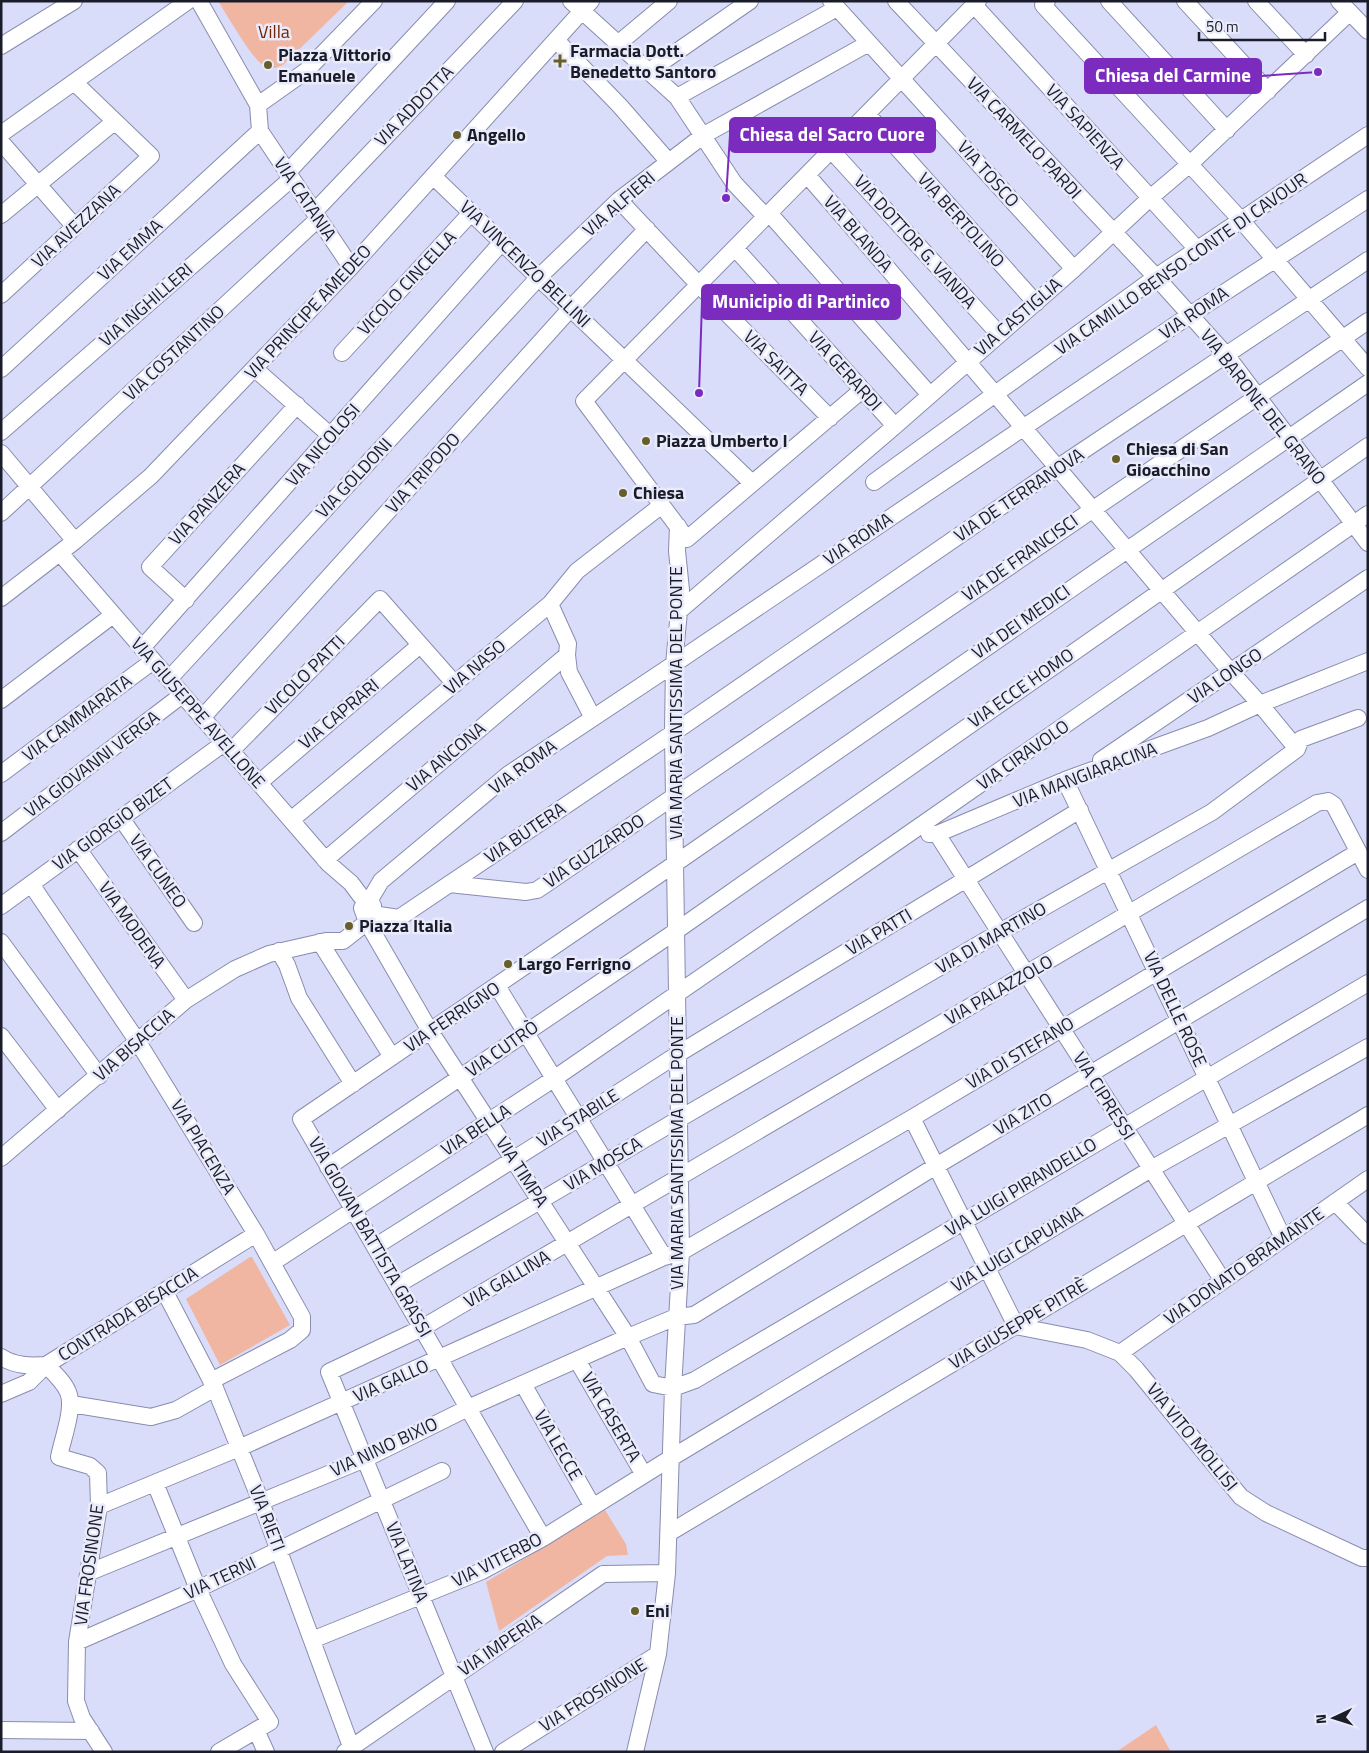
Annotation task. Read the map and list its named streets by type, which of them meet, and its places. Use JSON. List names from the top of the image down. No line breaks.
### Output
{"streets":{"street":["VIA ADDOTTA","VIA SAPIENZA","VIA CARMELO PARDI","VIA TOSCO","VIA CATANIA","VIA ALFIERI","VIA BERTOLINO","VIA AVEZZANA","VIA BLANDA","VIA DOTTOR G. VANDA","VIA EMMA","VIA VINCENZO BELLINI","VIA CAMILLO BENSO CONTE DI CAVOUR","VICOLO CINCELLA","VIA INGHILLERI","VIA PRINCIPE AMEDEO","VIA ROMA","VIA CASTIGLIA","VIA COSTANTINO","VIA SAITTA","VIA GERARDI","VIA BARONE DEL GRANO","VIA NICOLOSI","VIA TRIPODO","VIA GOLDONI","VIA DE TERRANOVA","VIA PANZERA","VIA DE FRANCISCI","VIA DEI MEDICI","VIA NASO","VICOLO PATTI","VIA LONGO","VIA ECCE HOMO","VIA MARIA SANTISSIMA DEL PONTE","VIA GIUSEPPE AVELLONE","VIA CAPRARI","VIA CAMMARATA","VIA CIRAVOLO","VIA ANCONA","VIA GIOVANNI VERGA","VIA MANGIARACINA","VIA GIORGIO BIZET","VIA BUTERA","VIA GUZZARDO","VIA CUNEO","VIA MODENA","VIA PATTI","VIA DI MARTINO","VIA PALAZZOLO","VIA DELLE ROSE","VIA FERRIGNO","VIA BISACCIA","VIA CUTRÒ","VIA DI STEFANO","VIA CIPRESSI","VIA ZITO","VIA STABILE","VIA BELLA","VIA PIACENZA","VIA MOSCA","VIA TIMPA","VIA LUIGI PIRANDELLO","VIA GIOVAN BATTISTA GRASSI","VIA LUIGI CAPUANA","VIA DONATO BRAMANTE","VIA GALLINA","CONTRADA BISACCIA","VIA GIUSEPPE PITRÈ","VIA GALLO","VIA CASERTA","VIA VITO MOLLISI","VIA LECCE","VIA NINO BIXIO","VIA RIETI","VIA VITERBO","VIA LATINA","VIA FROSINONE","VIA TERNI","VIA IMPERIA"]},"crossings":[["VIA ADDOTTA","VIA CATANIA"],["VIA ADDOTTA","VIA COSTANTINO"],["VIA SAPIENZA","VIA CAMILLO BENSO CONTE DI CAVOUR"],["VIA SAPIENZA","VIA CASTIGLIA"],["VIA CARMELO PARDI","VIA CASTIGLIA"],["VIA CARMELO PARDI","VIA BARONE DEL GRANO"],["VIA TOSCO","VIA ALFIERI"],["VIA TOSCO","VIA CASTIGLIA"],["VIA CATANIA","VIA EMMA"],["VIA CATANIA","VIA INGHILLERI"],["VIA CATANIA","VIA PRINCIPE AMEDEO"],["VIA CATANIA","VIA COSTANTINO"],["VIA ALFIERI","VIA VINCENZO BELLINI"],["VIA ALFIERI","VIA SAITTA"],["VIA ALFIERI","VIA GOLDONI"],["VIA BERTOLINO","VIA CASTIGLIA"],["VIA BLANDA","VIA CASTIGLIA"],["VIA DOTTOR G. VANDA","VIA CASTIGLIA"],["VIA VINCENZO BELLINI","VICOLO CINCELLA"],["VIA VINCENZO BELLINI","VIA PRINCIPE AMEDEO"],["VIA VINCENZO BELLINI","VIA NICOLOSI"],["VIA VINCENZO BELLINI","VIA TRIPODO"],["VIA VINCENZO BELLINI","VIA GOLDONI"],["VIA CAMILLO BENSO CONTE DI CAVOUR","VIA BARONE DEL GRANO"],["VIA PRINCIPE AMEDEO","VIA GIUSEPPE AVELLONE"],["VIA ROMA","VIA BARONE DEL GRANO"],["VIA ROMA","VIA MARIA SANTISSIMA DEL PONTE"],["VIA ROMA","VIA GIUSEPPE AVELLONE"],["VIA ROMA","VIA BUTERA"],["VIA CASTIGLIA","VIA GERARDI"],["VIA CASTIGLIA","VIA BARONE DEL GRANO"],["VIA CASTIGLIA","VIA MARIA SANTISSIMA DEL PONTE"],["VIA SAITTA","VIA TRIPODO"],["VIA BARONE DEL GRANO","VIA DE TERRANOVA"],["VIA BARONE DEL GRANO","VIA DE FRANCISCI"],["VIA BARONE DEL GRANO","VIA DEI MEDICI"],["VIA BARONE DEL GRANO","VIA ECCE HOMO"],["VIA BARONE DEL GRANO","VIA CIRAVOLO"],["VIA NICOLOSI","VIA PANZERA"],["VIA NICOLOSI","VIA GIUSEPPE AVELLONE"],["VIA TRIPODO","VIA GIUSEPPE AVELLONE"],["VIA GOLDONI","VIA GIUSEPPE AVELLONE"],["VIA DE TERRANOVA","VIA MARIA SANTISSIMA DEL PONTE"],["VIA DE TERRANOVA","VIA BUTERA"],["VIA DE FRANCISCI","VIA MARIA SANTISSIMA DEL PONTE"],["VIA DE FRANCISCI","VIA GUZZARDO"],["VIA DEI MEDICI","VIA MARIA SANTISSIMA DEL PONTE"],["VIA DEI MEDICI","VIA FERRIGNO"],["VIA NASO","VIA GIUSEPPE AVELLONE"],["VICOLO PATTI","VIA GIUSEPPE AVELLONE"],["VICOLO PATTI","VIA CAPRARI"],["VICOLO PATTI","VIA GIORGIO BIZET"],["VIA LONGO","VIA MANGIARACINA"],["VIA ECCE HOMO","VIA MARIA SANTISSIMA DEL PONTE"],["VIA ECCE HOMO","VIA CUTRÒ"],["VIA MARIA SANTISSIMA DEL PONTE","VIA CIRAVOLO"],["VIA MARIA SANTISSIMA DEL PONTE","VIA BUTERA"],["VIA MARIA SANTISSIMA DEL PONTE","VIA GUZZARDO"],["VIA MARIA SANTISSIMA DEL PONTE","VIA PATTI"],["VIA MARIA SANTISSIMA DEL PONTE","VIA DI MARTINO"],["VIA MARIA SANTISSIMA DEL PONTE","VIA PALAZZOLO"],["VIA MARIA SANTISSIMA DEL PONTE","VIA FERRIGNO"],["VIA MARIA SANTISSIMA DEL PONTE","VIA CUTRÒ"],["VIA MARIA SANTISSIMA DEL PONTE","VIA DI STEFANO"],["VIA MARIA SANTISSIMA DEL PONTE","VIA ZITO"],["VIA MARIA SANTISSIMA DEL PONTE","VIA STABILE"],["VIA MARIA SANTISSIMA DEL PONTE","VIA BELLA"],["VIA MARIA SANTISSIMA DEL PONTE","VIA MOSCA"],["VIA MARIA SANTISSIMA DEL PONTE","VIA TIMPA"],["VIA MARIA SANTISSIMA DEL PONTE","VIA LUIGI PIRANDELLO"],["VIA MARIA SANTISSIMA DEL PONTE","VIA LUIGI CAPUANA"],["VIA MARIA SANTISSIMA DEL PONTE","VIA GALLINA"],["VIA MARIA SANTISSIMA DEL PONTE","VIA GIUSEPPE PITRÈ"],["VIA MARIA SANTISSIMA DEL PONTE","VIA GALLO"],["VIA MARIA SANTISSIMA DEL PONTE","VIA NINO BIXIO"],["VIA MARIA SANTISSIMA DEL PONTE","VIA VITERBO"],["VIA MARIA SANTISSIMA DEL PONTE","VIA FROSINONE"],["VIA MARIA SANTISSIMA DEL PONTE","VIA IMPERIA"],["VIA GIUSEPPE AVELLONE","VIA CAPRARI"],["VIA GIUSEPPE AVELLONE","VIA CAMMARATA"],["VIA GIUSEPPE AVELLONE","VIA ANCONA"],["VIA GIUSEPPE AVELLONE","VIA GIOVANNI VERGA"],["VIA GIUSEPPE AVELLONE","VIA GIORGIO BIZET"],["VIA GIUSEPPE AVELLONE","VIA BUTERA"],["VIA GIUSEPPE AVELLONE","VIA TIMPA"],["VIA CIRAVOLO","VIA MANGIARACINA"],["VIA CIRAVOLO","VIA BELLA"],["VIA MANGIARACINA","VIA DELLE ROSE"],["VIA MANGIARACINA","VIA CIPRESSI"],["VIA GIORGIO BIZET","VIA CUNEO"],["VIA GIORGIO BIZET","VIA MODENA"],["VIA GIORGIO BIZET","VIA PIACENZA"],["VIA BUTERA","VIA GUZZARDO"],["VIA MODENA","VIA BISACCIA"],["VIA PATTI","VIA DELLE ROSE"],["VIA PATTI","VIA CIPRESSI"],["VIA PATTI","VIA STABILE"],["VIA DI MARTINO","VIA DELLE ROSE"],["VIA DI MARTINO","VIA CIPRESSI"],["VIA DI MARTINO","VIA MOSCA"],["VIA PALAZZOLO","VIA DELLE ROSE"],["VIA PALAZZOLO","VIA DI STEFANO"],["VIA PALAZZOLO","VIA CIPRESSI"],["VIA PALAZZOLO","VIA GALLINA"],["VIA DELLE ROSE","VIA DI STEFANO"],["VIA DELLE ROSE","VIA ZITO"],["VIA DELLE ROSE","VIA LUIGI PIRANDELLO"],["VIA DELLE ROSE","VIA LUIGI CAPUANA"],["VIA DELLE ROSE","VIA DONATO BRAMANTE"],["VIA DELLE ROSE","VIA GIUSEPPE PITRÈ"],["VIA FERRIGNO","VIA TIMPA"],["VIA FERRIGNO","VIA GIOVAN BATTISTA GRASSI"],["VIA BISACCIA","VIA PIACENZA"],["VIA CUTRÒ","VIA TIMPA"],["VIA CUTRÒ","VIA GIOVAN BATTISTA GRASSI"],["VIA DI STEFANO","VIA CIPRESSI"],["VIA DI STEFANO","VIA GALLO"],["VIA CIPRESSI","VIA ZITO"],["VIA CIPRESSI","VIA LUIGI PIRANDELLO"],["VIA CIPRESSI","VIA LUIGI CAPUANA"],["VIA CIPRESSI","VIA DONATO BRAMANTE"],["VIA CIPRESSI","VIA GIUSEPPE PITRÈ"],["VIA ZITO","VIA NINO BIXIO"],["VIA STABILE","VIA TIMPA"],["VIA STABILE","VIA GIOVAN BATTISTA GRASSI"],["VIA BELLA","VIA PIACENZA"],["VIA BELLA","VIA TIMPA"],["VIA BELLA","VIA GIOVAN BATTISTA GRASSI"],["VIA PIACENZA","CONTRADA BISACCIA"],["VIA PIACENZA","VIA RIETI"],["VIA MOSCA","VIA TIMPA"],["VIA MOSCA","VIA GIOVAN BATTISTA GRASSI"],["VIA TIMPA","VIA LUIGI PIRANDELLO"],["VIA TIMPA","VIA GALLINA"],["VIA TIMPA","VIA GALLO"],["VIA TIMPA","VIA NINO BIXIO"],["VIA GIOVAN BATTISTA GRASSI","VIA GALLINA"],["VIA GIOVAN BATTISTA GRASSI","VIA GALLO"],["VIA GIOVAN BATTISTA GRASSI","VIA NINO BIXIO"],["VIA GIOVAN BATTISTA GRASSI","VIA VITERBO"],["VIA LUIGI CAPUANA","VIA VITERBO"],["VIA DONATO BRAMANTE","VIA VITO MOLLISI"],["VIA GALLINA","VIA LATINA"],["CONTRADA BISACCIA","VIA RIETI"],["VIA GIUSEPPE PITRÈ","VIA VITO MOLLISI"],["VIA GALLO","VIA RIETI"],["VIA GALLO","VIA LATINA"],["VIA GALLO","VIA FROSINONE"],["VIA CASERTA","VIA NINO BIXIO"],["VIA CASERTA","VIA VITERBO"],["VIA LECCE","VIA NINO BIXIO"],["VIA LECCE","VIA VITERBO"],["VIA NINO BIXIO","VIA RIETI"],["VIA NINO BIXIO","VIA LATINA"],["VIA NINO BIXIO","VIA FROSINONE"],["VIA RIETI","VIA VITERBO"],["VIA RIETI","VIA TERNI"],["VIA RIETI","VIA IMPERIA"],["VIA VITERBO","VIA LATINA"],["VIA LATINA","VIA TERNI"],["VIA LATINA","VIA IMPERIA"],["VIA FROSINONE","VIA TERNI"]],"parks":["Villa"],"places":{"health":["Farmacia Dott. Benedetto Santoro"],"other":["Piazza Vittorio Emanuele","Chiesa del Carmine","Angello","Chiesa del Sacro Cuore","Municipio di Partinico","Piazza Umberto I","Chiesa di San Gioacchino","Chiesa","Piazza Italia","Largo Ferrigno","Eni"]},"scale_bar":"50 m","north":"left"}
